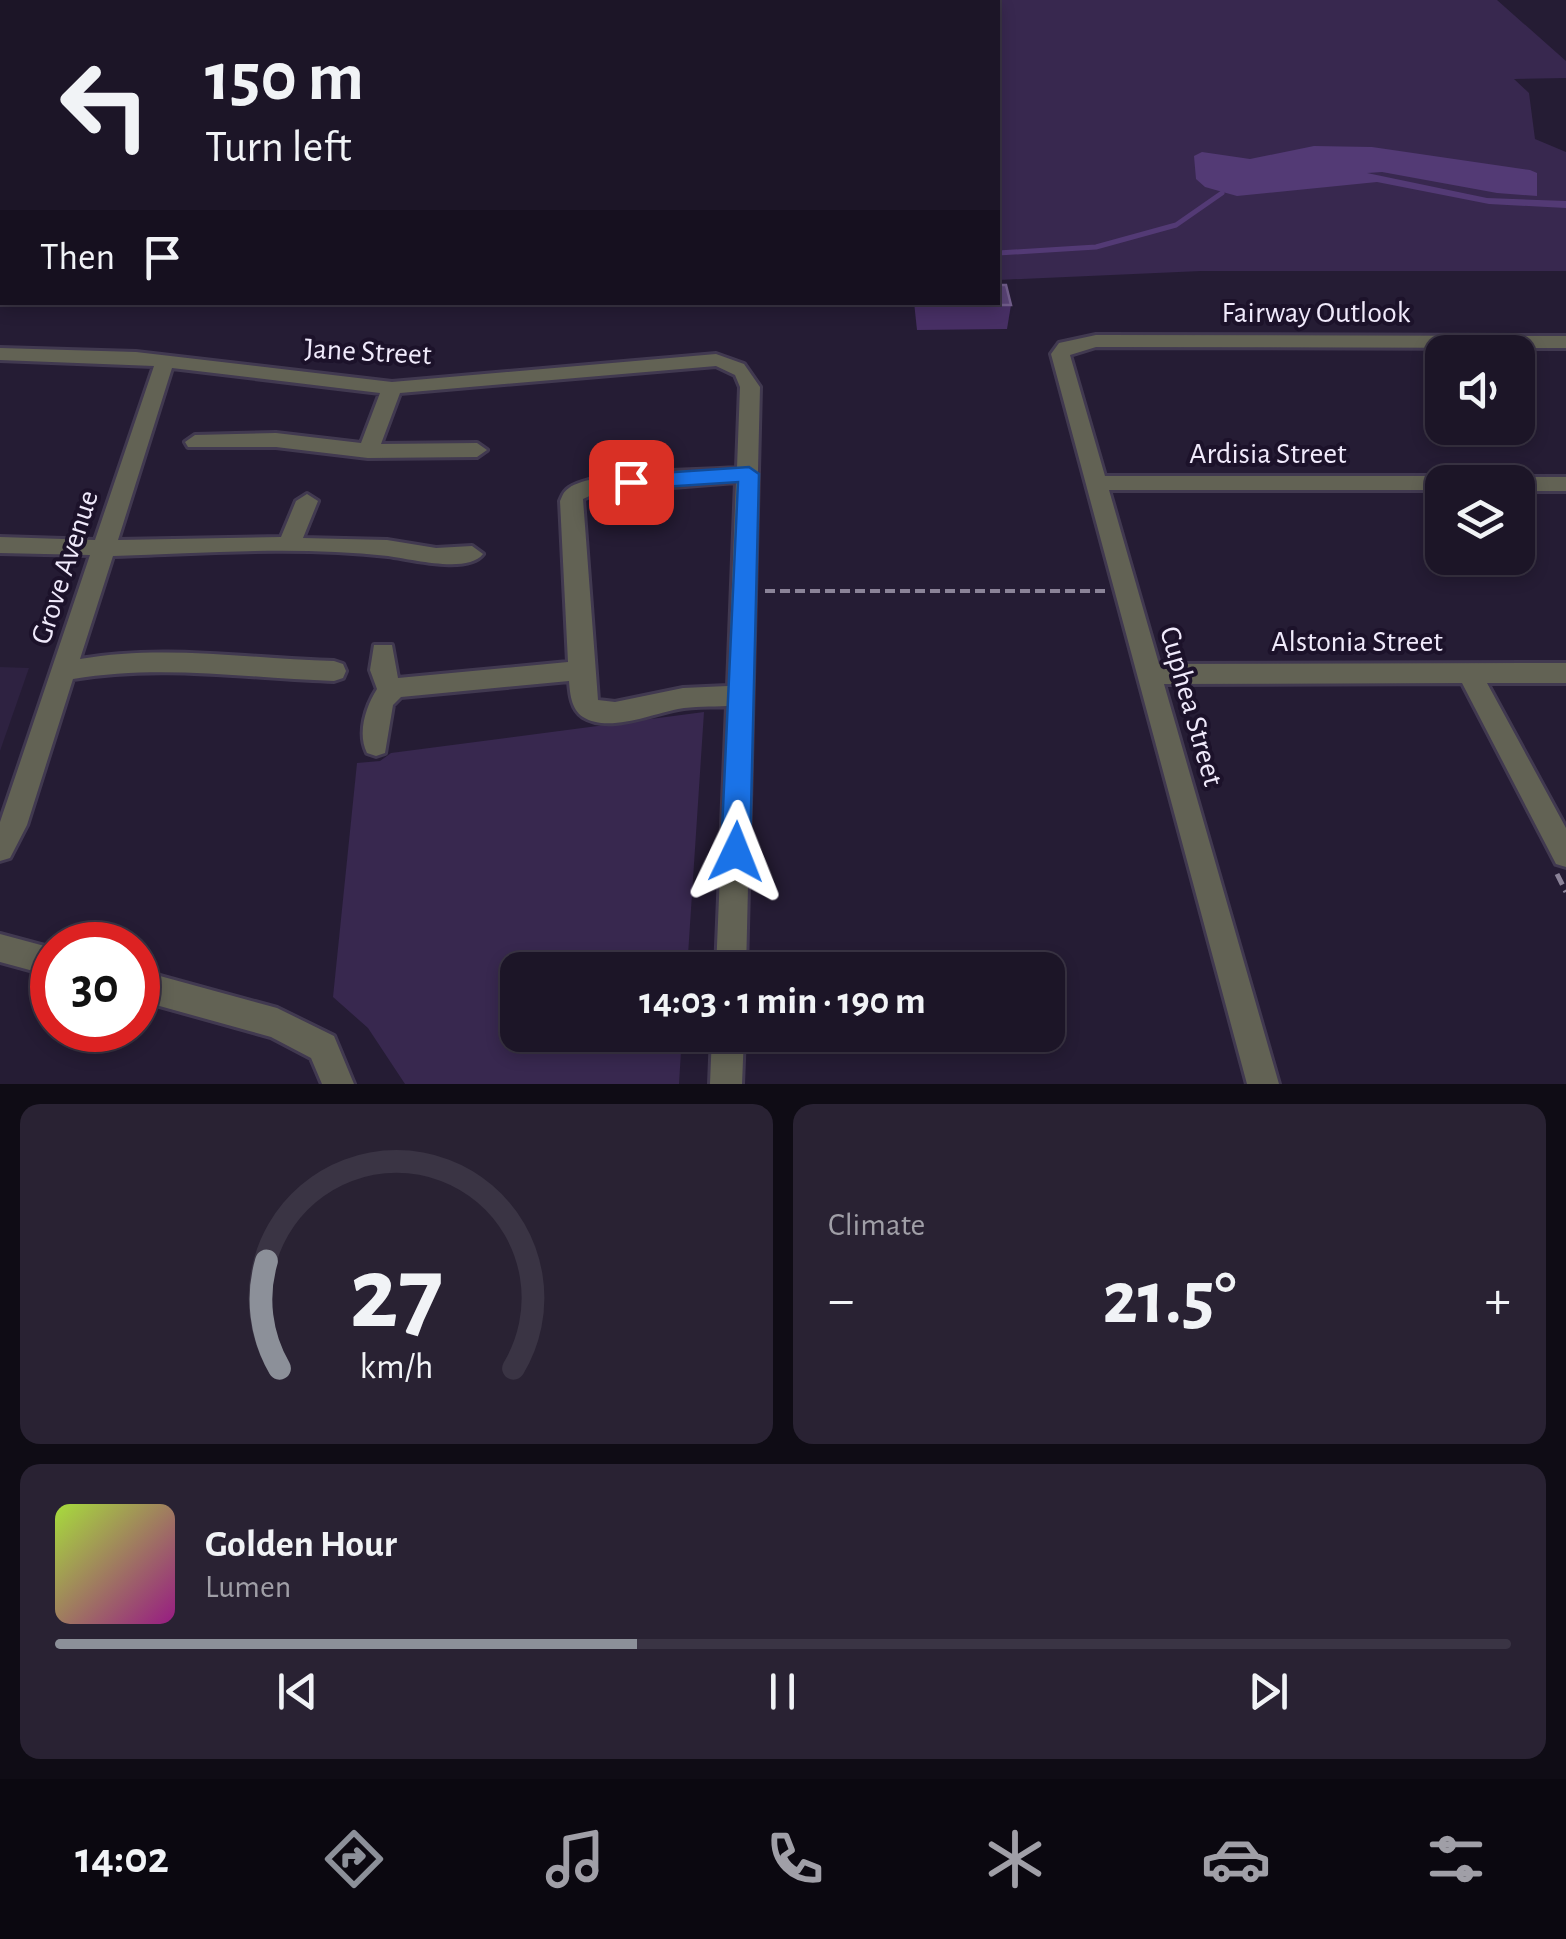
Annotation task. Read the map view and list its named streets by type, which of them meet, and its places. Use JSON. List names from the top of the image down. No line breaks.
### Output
{"streets":{"street":["Fairway Outlook","Jane Street","Ardisia Street","Grove Avenue","Alstonia Street","Cuphea Street"]},"crossings":[["Fairway Outlook","Cuphea Street"],["Jane Street","Grove Avenue"],["Ardisia Street","Cuphea Street"],["Alstonia Street","Cuphea Street"]],"page":{"turn":["150 m","Turn left"],"then":"Then","limit":"30","trip":"14:03 · 1 min · 190 m","tile":"Climate","heat":["−","21.5°","+"],"song":["Golden Hour","Lumen"],"tabs":"14:02","gauge":["27","km/h"]}}
